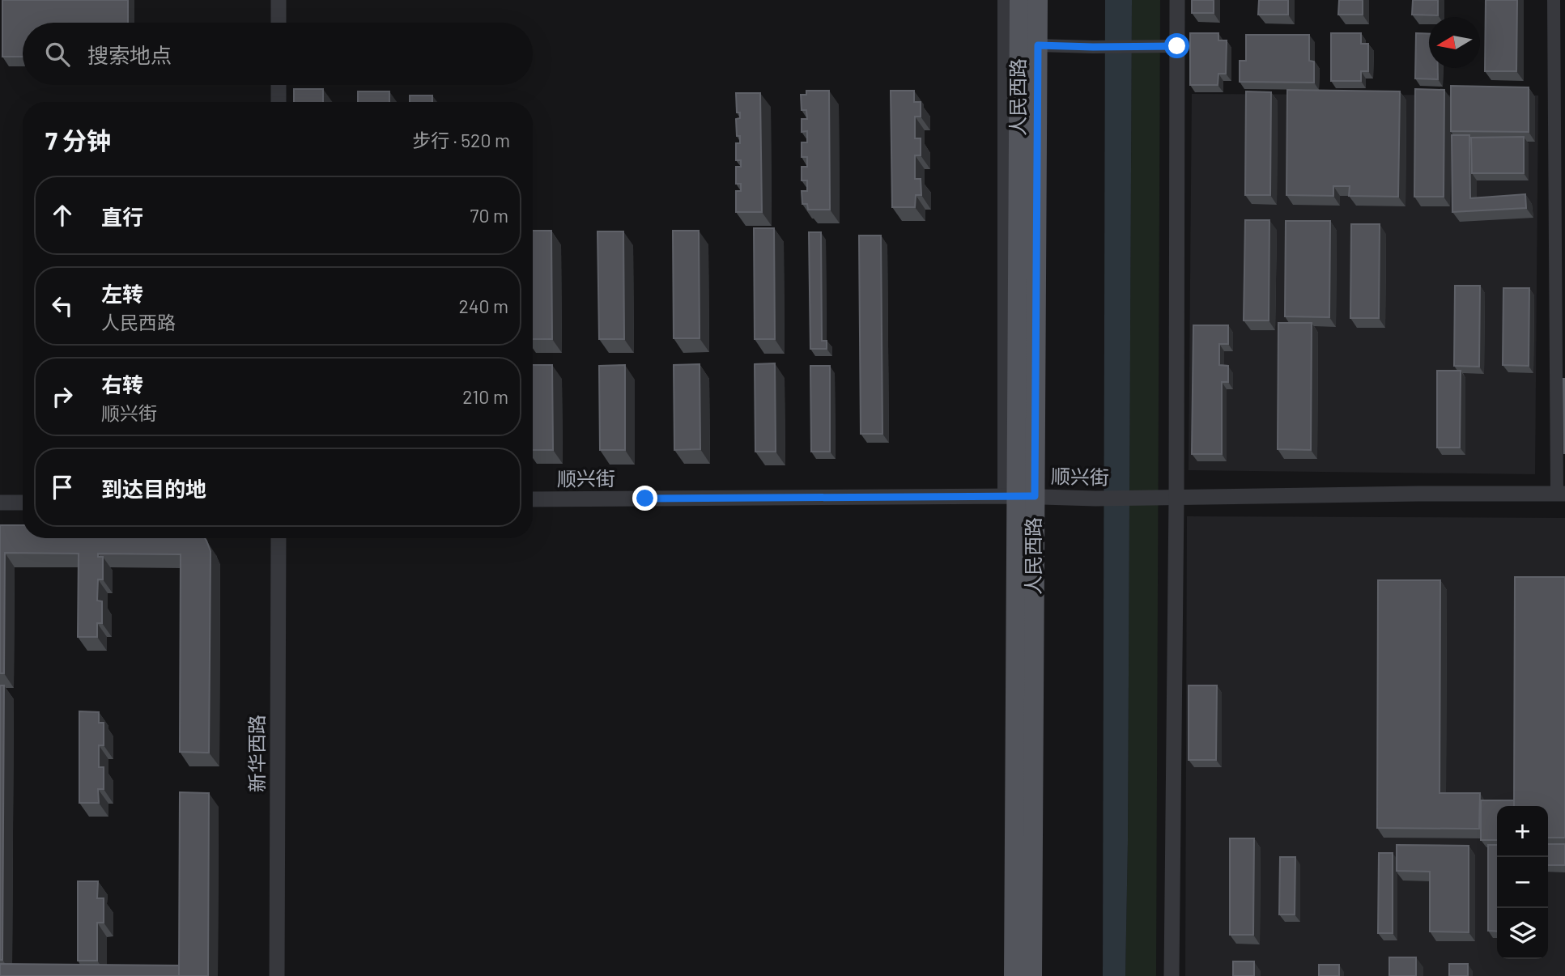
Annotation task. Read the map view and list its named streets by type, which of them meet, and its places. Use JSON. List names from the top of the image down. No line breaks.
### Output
{"streets":{"main road":["人民西路"],"street":["顺兴街","新华西路"]},"crossings":[["人民西路","顺兴街"]],"north":"left","page":{"search":"搜索地点","heading":["7 分钟","步行 · 520 m"],"list":[["直行","70 m"],["左转","人民西路","240 m"],["右转","顺兴街","210 m"],"到达目的地"],"map_buttons":["+","−"]}}
